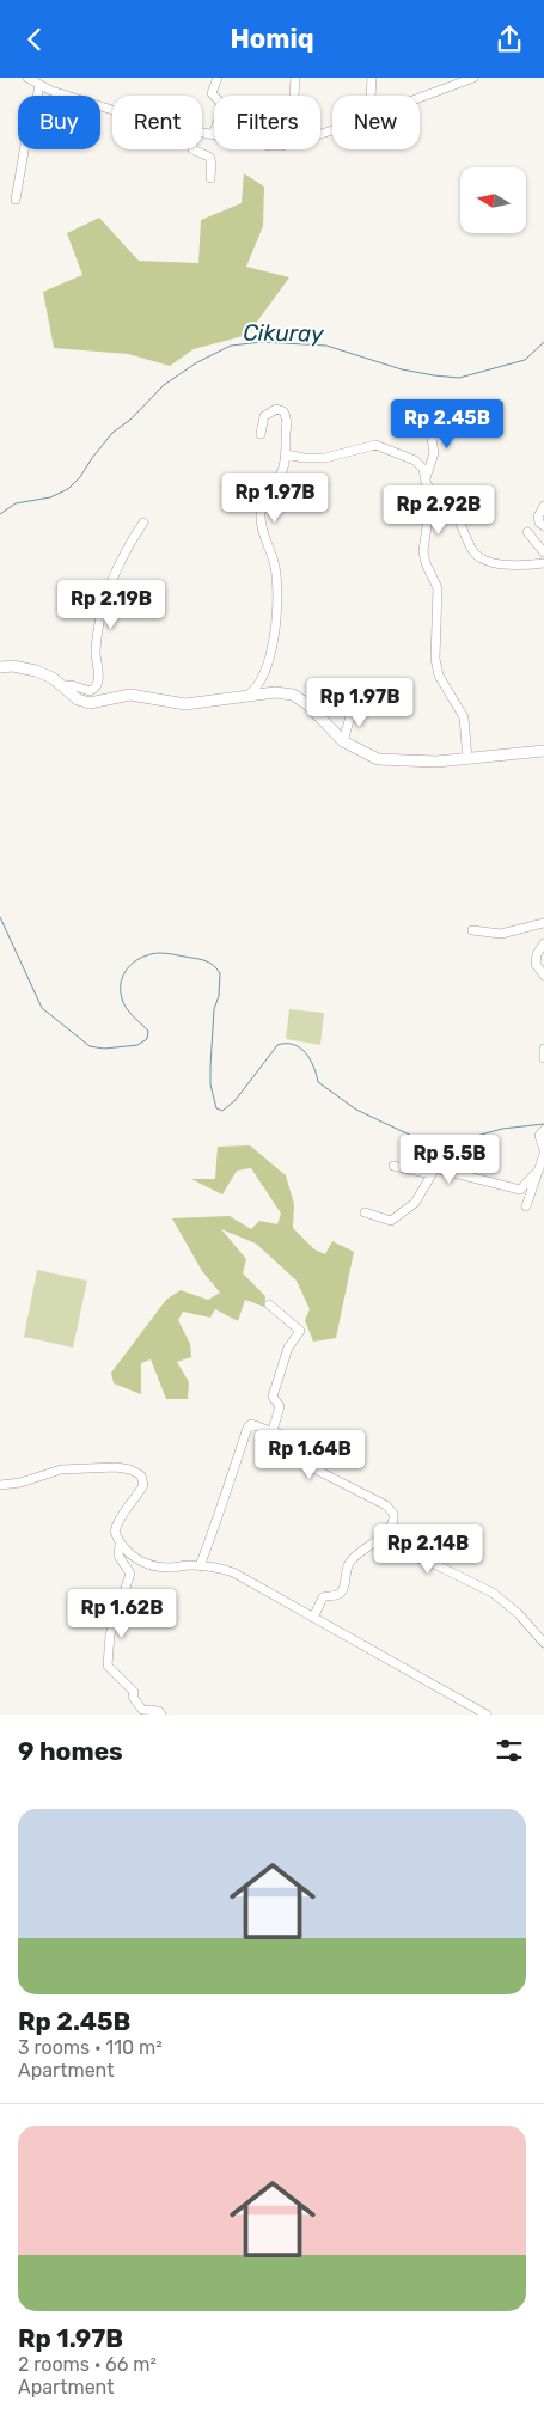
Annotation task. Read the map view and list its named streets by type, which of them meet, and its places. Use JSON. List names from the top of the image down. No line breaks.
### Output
{"water":["Cikuray"],"north":"left","page":{"header":"Homiq","chip":["Buy","Rent","Filters","New"],"price":["Rp 2.45B","Rp 1.97B","Rp 2.92B","Rp 2.19B","Rp 1.97B","Rp 5.5B","Rp 1.64B","Rp 2.14B","Rp 1.62B"],"heading":"9 homes","list":[{"name":"Rp 2.45B","note":"3 rooms · 110 m² · Apartment"},{"name":"Rp 1.97B","note":"2 rooms · 66 m² · Apartment"}]}}
